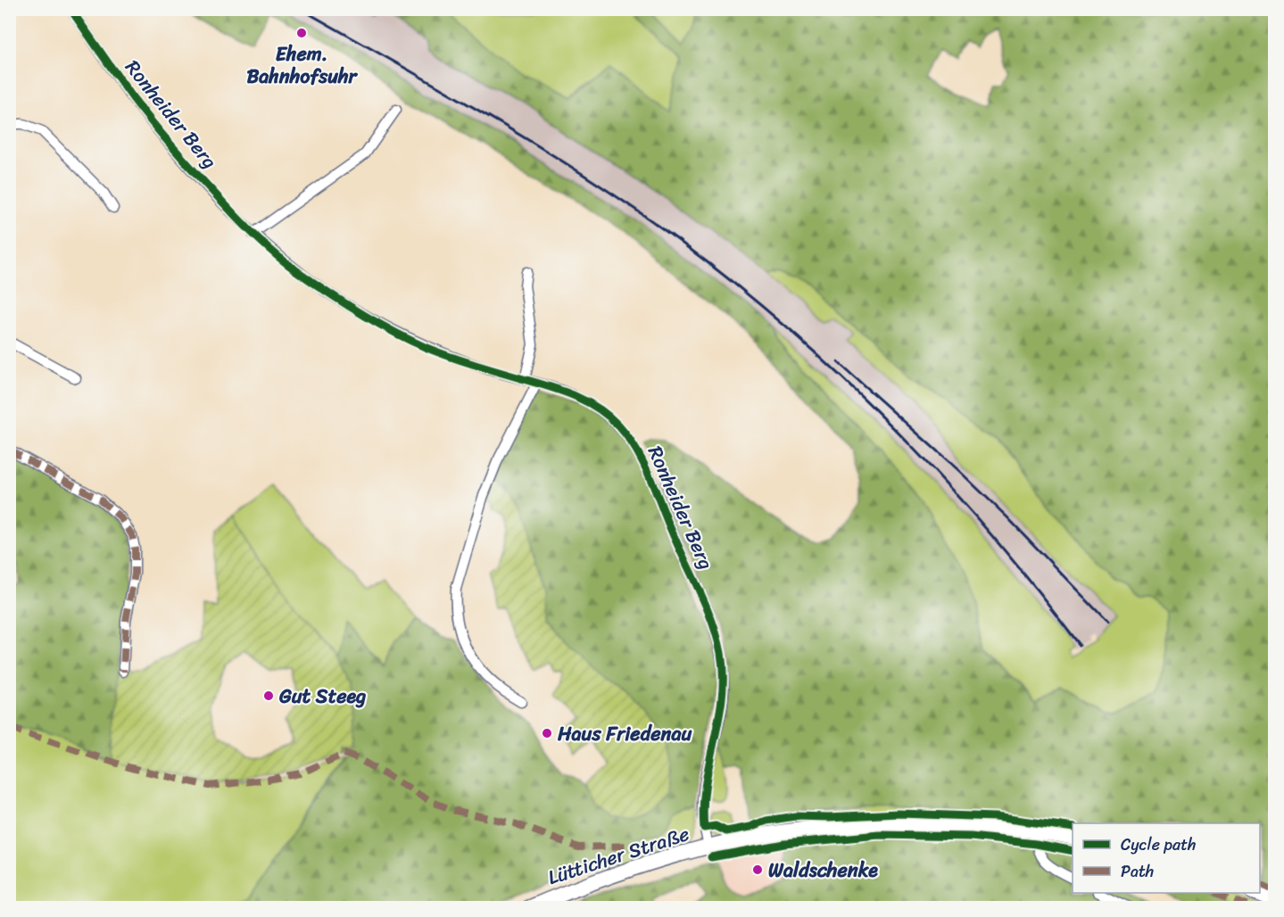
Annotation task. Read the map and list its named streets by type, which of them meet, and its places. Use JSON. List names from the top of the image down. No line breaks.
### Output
{"streets":{"main road":["Lütticher Straße"],"street":["Ronheider Berg"]},"crossings":[["Ronheider Berg","Lütticher Straße"]],"places":["Ehem. Bahnhofsuhr","Gut Steeg","Haus Friedenau","Waldschenke"],"legend":["Cycle path","Path"]}
